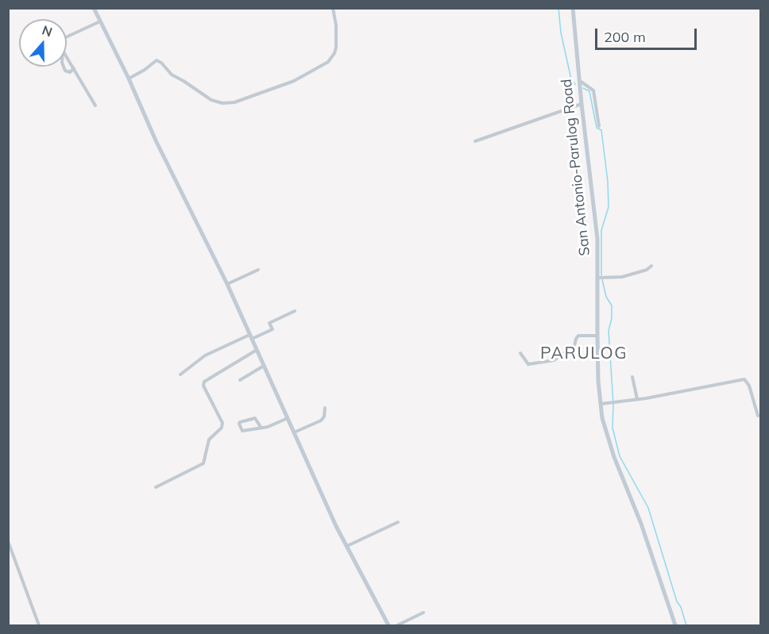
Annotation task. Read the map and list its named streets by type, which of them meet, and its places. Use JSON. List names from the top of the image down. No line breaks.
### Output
{"streets":{"street":["San Antonio-Parulog Road"]},"districts":["PARULOG"],"scale_bar":"200 m","north":"top"}
